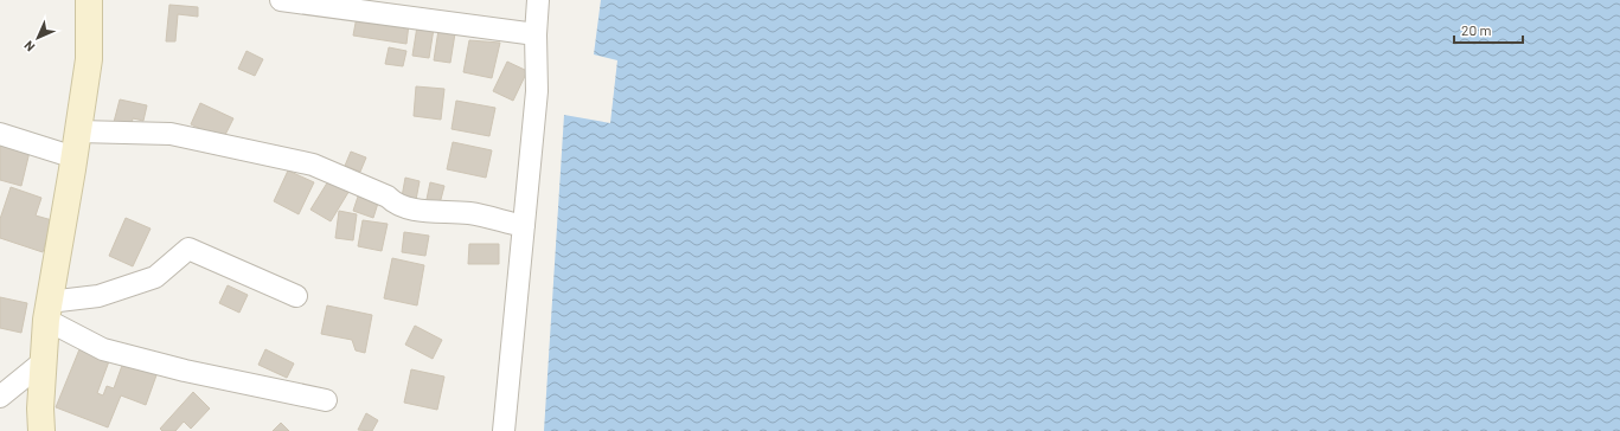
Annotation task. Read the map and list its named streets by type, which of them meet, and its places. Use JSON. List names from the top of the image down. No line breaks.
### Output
{"scale_bar":"20 m","north":"bottom left"}
